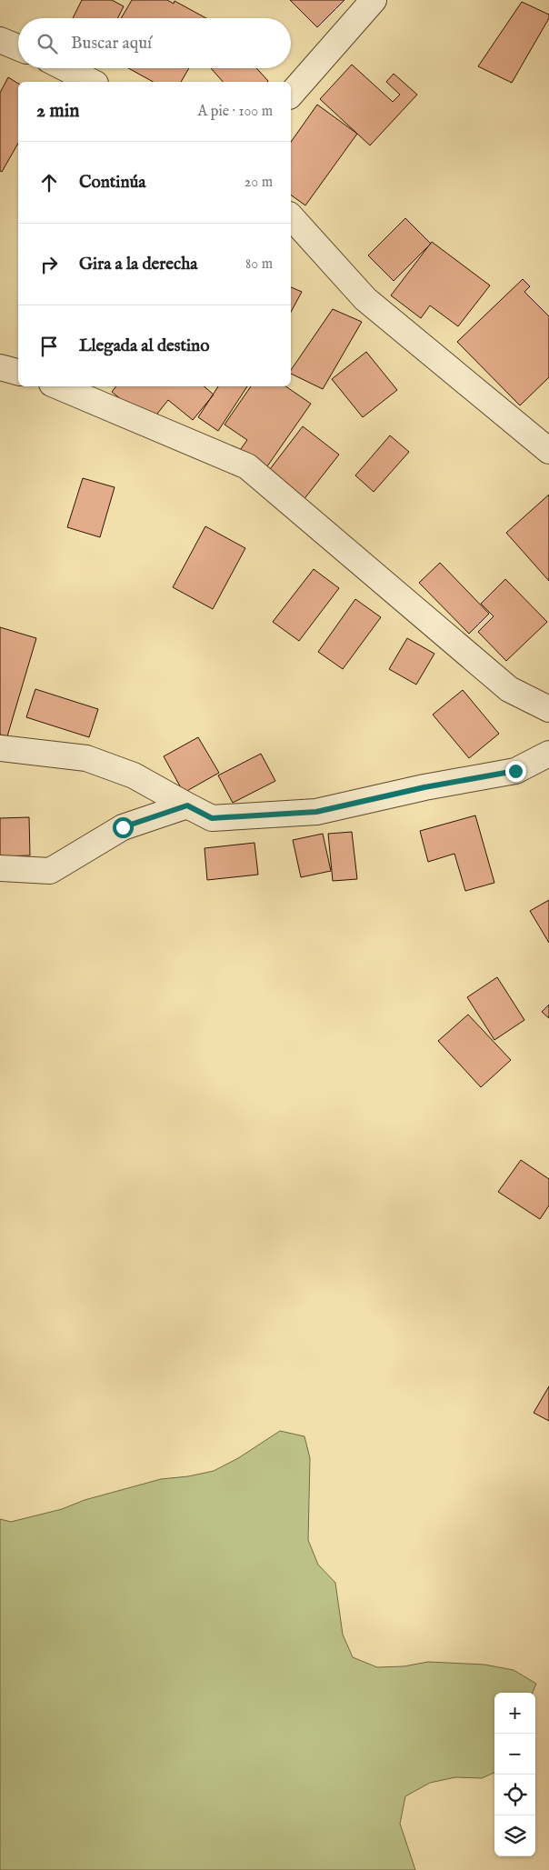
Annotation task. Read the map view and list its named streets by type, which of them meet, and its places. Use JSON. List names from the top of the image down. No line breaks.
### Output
{"page":{"search":"Buscar aquí","heading":["2 min","A pie · 100 m"],"list":[["Continúa","20 m"],["Gira a la derecha","80 m"],"Llegada al destino"],"map_buttons":["+","−"]}}
